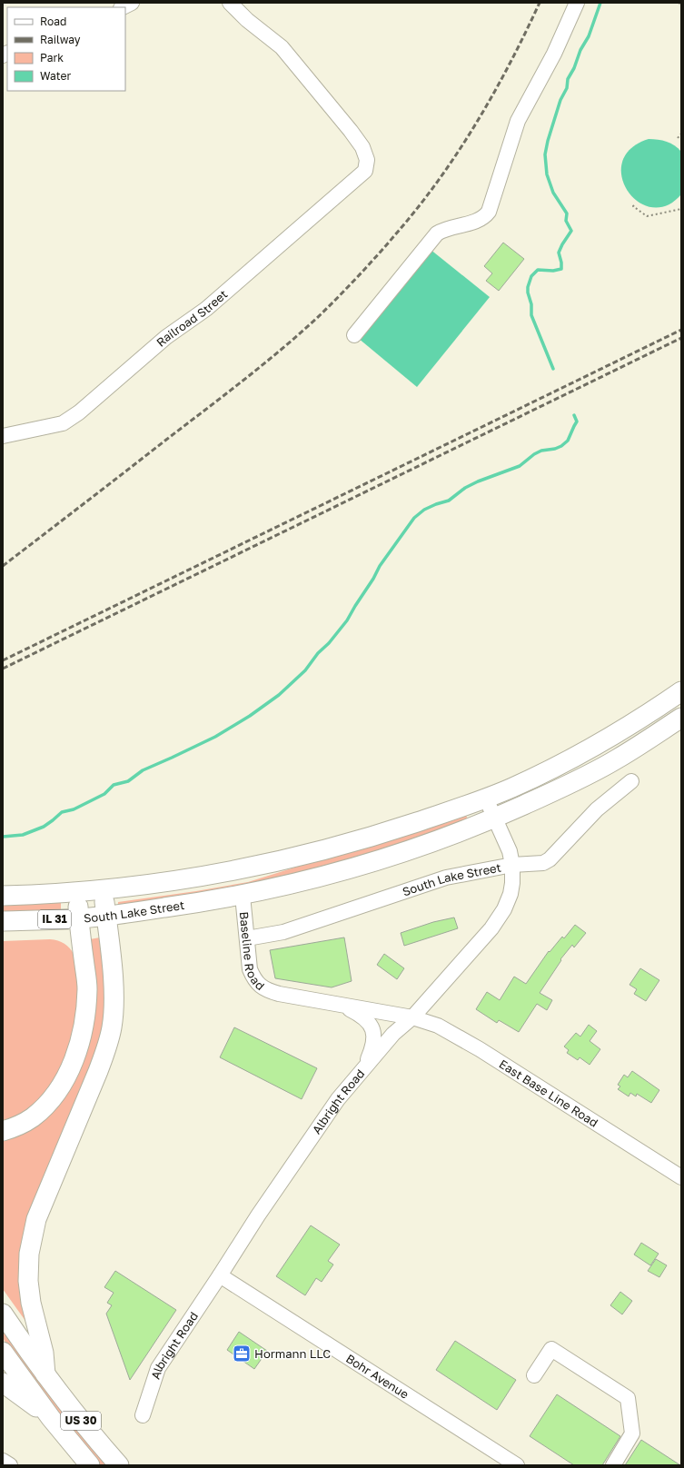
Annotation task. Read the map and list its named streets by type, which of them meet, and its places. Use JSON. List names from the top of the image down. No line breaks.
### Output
{"streets":{"main road":["South Lake Street","IL 31","US 30"],"street":["Railroad Street","Baseline Road","East Base Line Road","Albright Road","Bohr Avenue"]},"crossings":[["South Lake Street","IL 31"],["South Lake Street","Baseline Road"],["South Lake Street","Albright Road"],["IL 31","Baseline Road"],["IL 31","Albright Road"],["Baseline Road","East Base Line Road"],["Baseline Road","Albright Road"],["East Base Line Road","Albright Road"],["Albright Road","Bohr Avenue"]],"places":{"office":["Hormann LLC"]},"legend":["Road","Railway","Park","Water"]}
